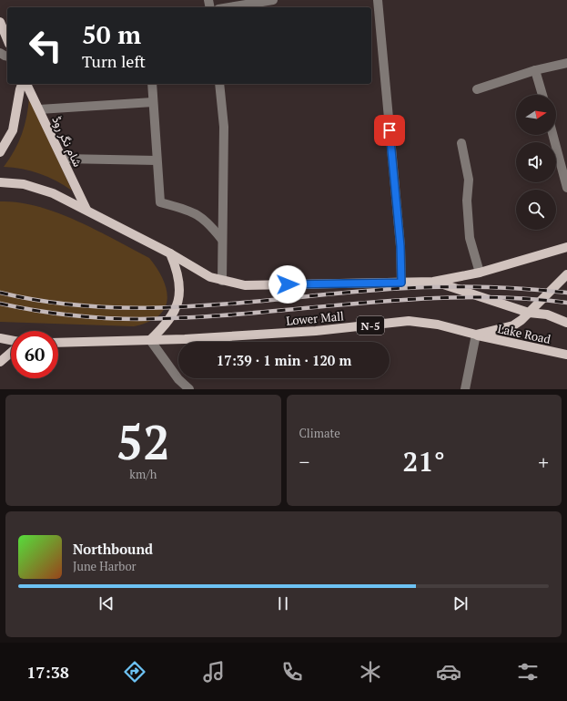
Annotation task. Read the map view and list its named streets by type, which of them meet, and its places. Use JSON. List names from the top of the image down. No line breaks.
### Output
{"streets":{"main road":["شام نگر روڈ","Lower Mall","N-5","Lake Road"]},"crossings":[["Lower Mall","N-5"],["Lower Mall","Lake Road"]],"north":"right","page":{"turn":["50 m","Turn left"],"limit":"60","trip":"17:39 · 1 min · 120 m","tile":[["52","km/h"],"Climate"],"heat":["−","21°","+"],"song":["Northbound","June Harbor"],"tabs":"17:38"}}
